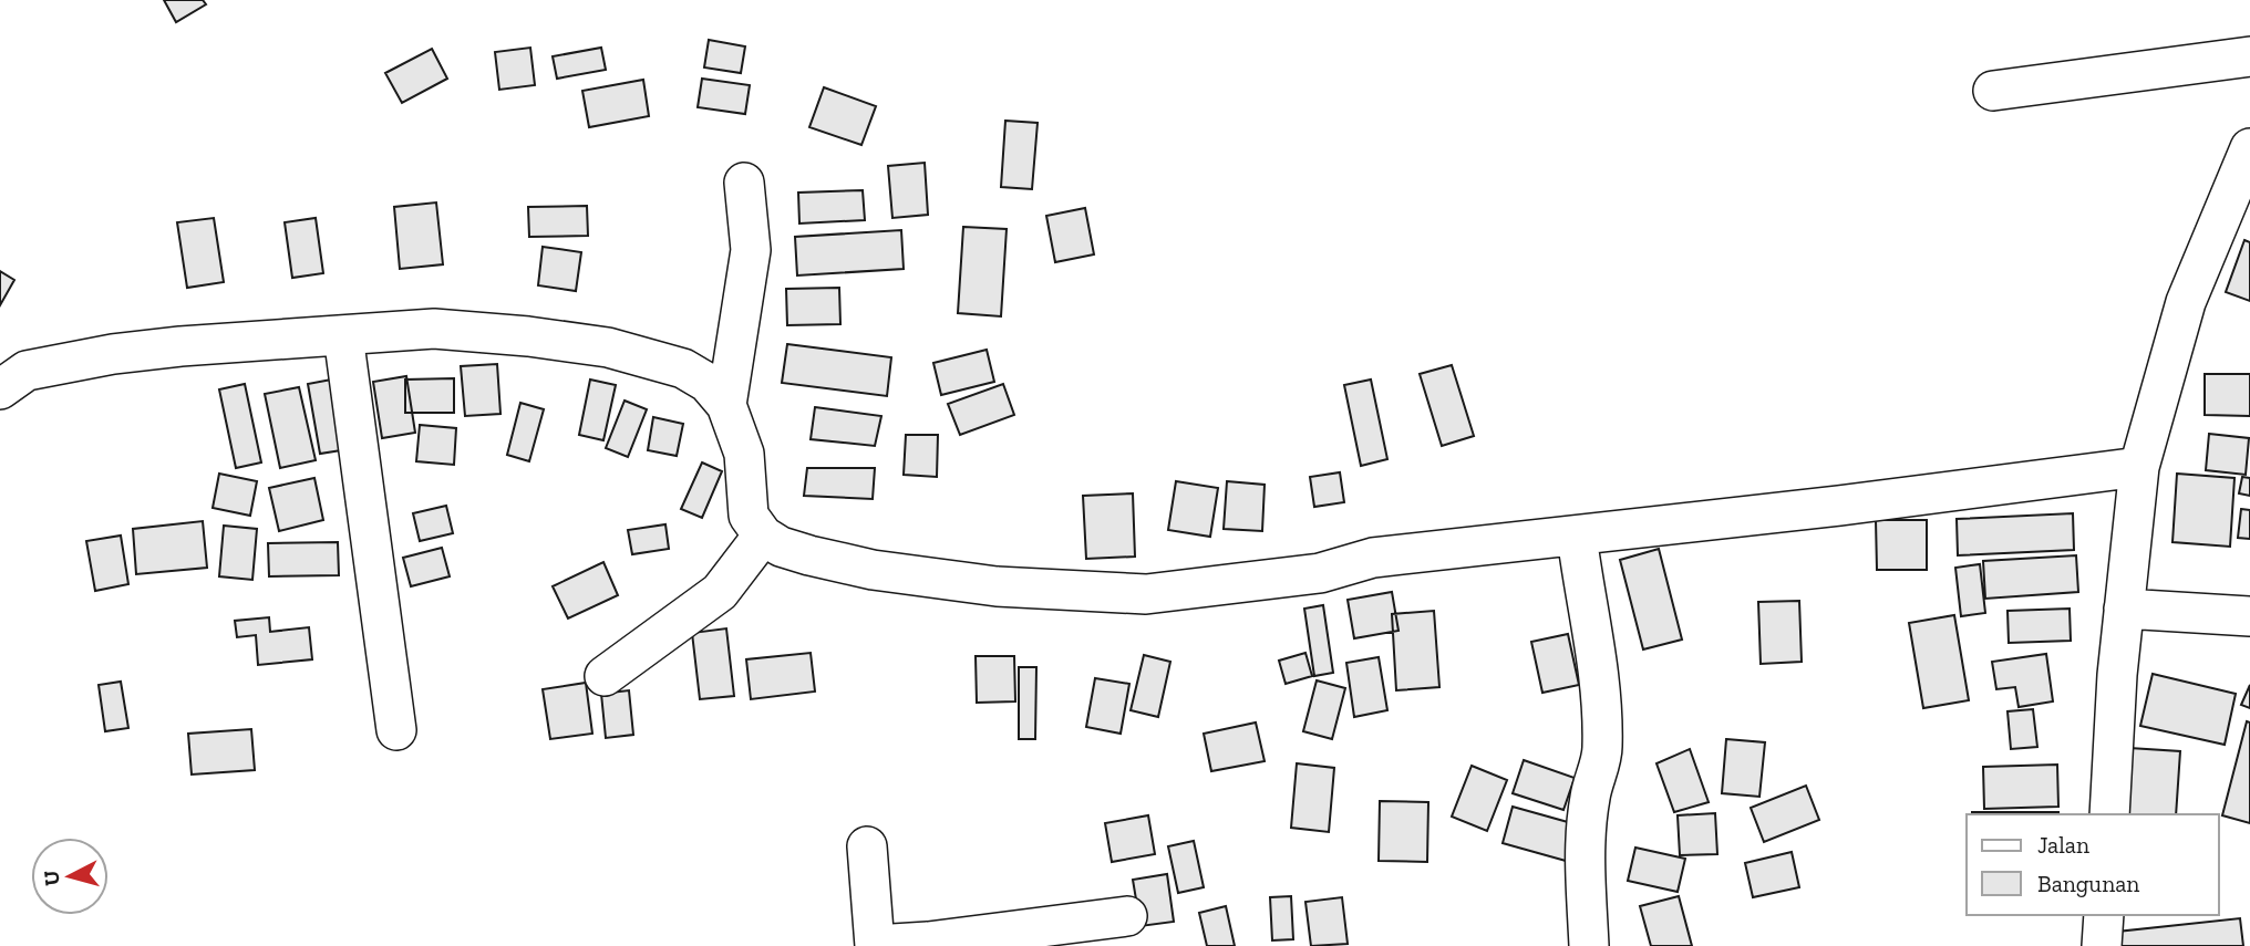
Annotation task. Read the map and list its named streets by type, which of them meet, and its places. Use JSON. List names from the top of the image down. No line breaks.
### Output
{"legend":["Jalan","Bangunan"],"north":"left"}
